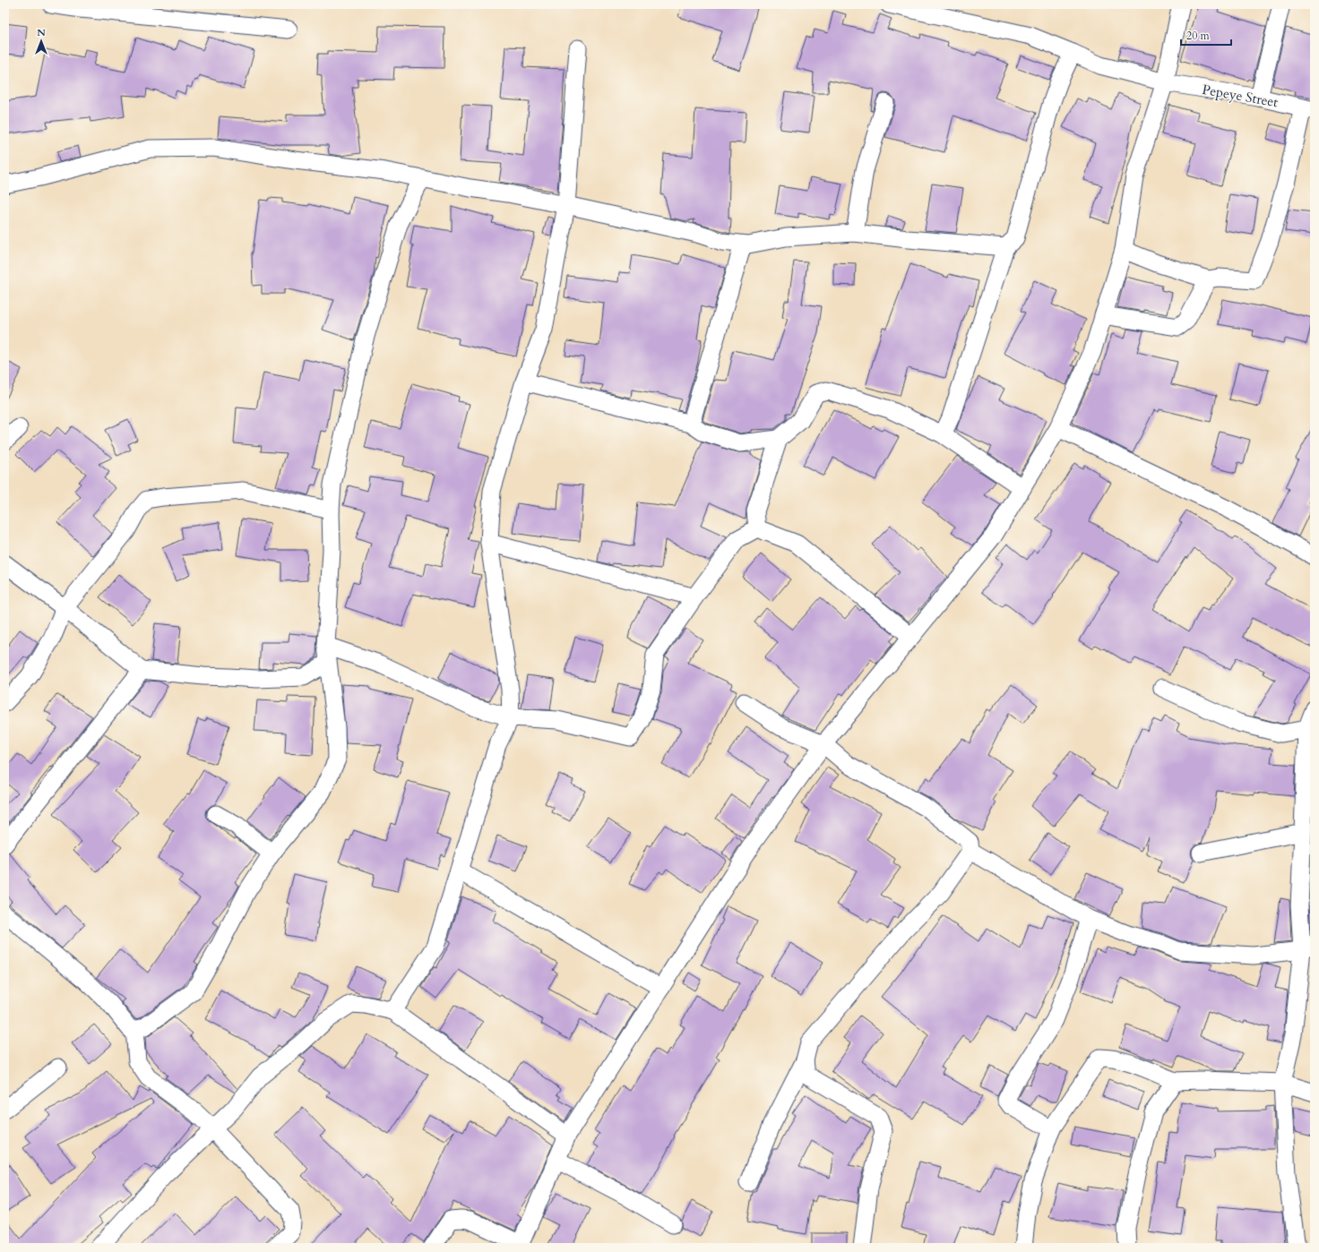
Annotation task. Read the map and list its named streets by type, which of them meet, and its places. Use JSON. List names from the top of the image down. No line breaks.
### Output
{"streets":{"street":["Pepeye Street"]},"scale_bar":"20 m","north":"top"}
